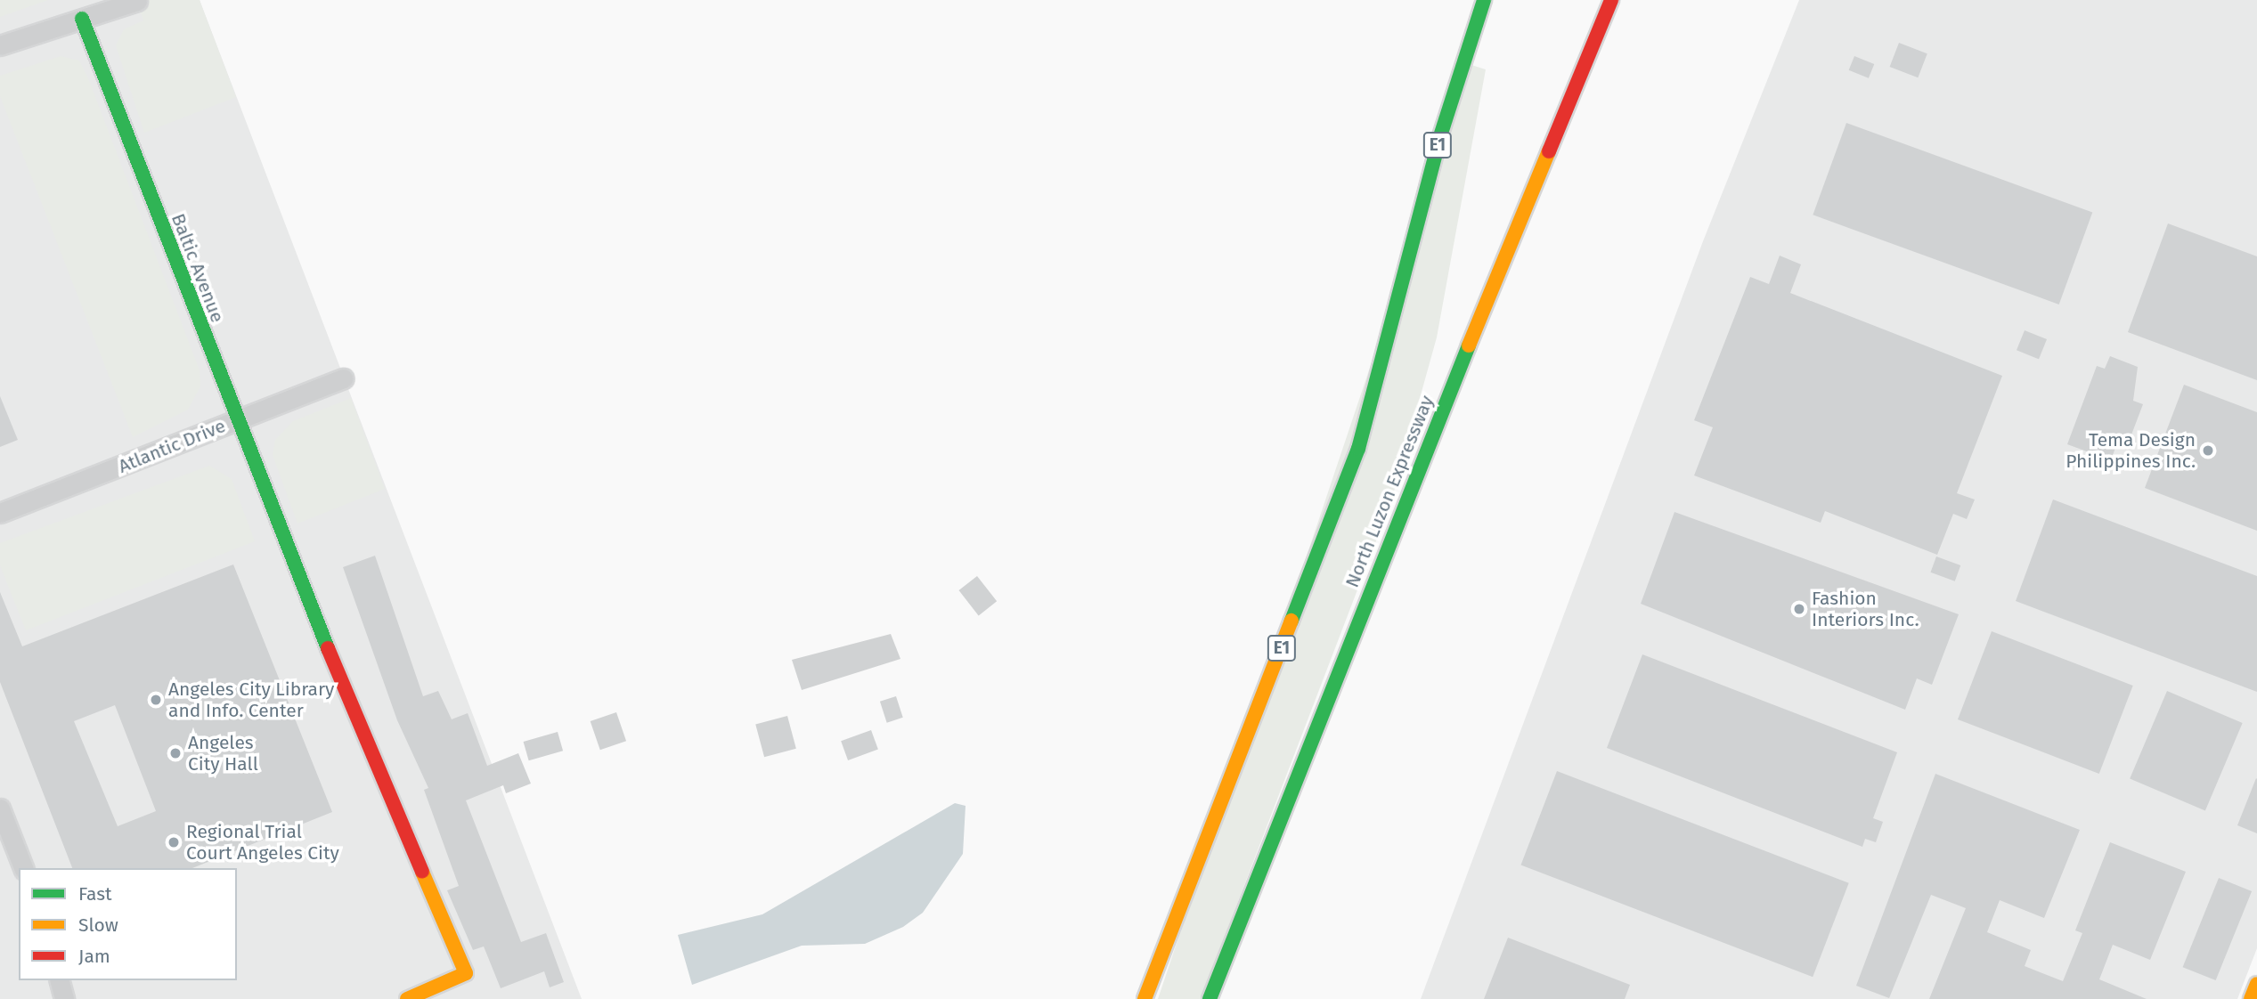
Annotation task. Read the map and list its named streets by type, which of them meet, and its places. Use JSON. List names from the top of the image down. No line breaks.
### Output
{"streets":{"main road":["E1","Baltic Avenue","North Luzon Expressway"],"street":["Atlantic Drive"]},"crossings":[["Baltic Avenue","Atlantic Drive"]],"places":["Tema Design Philippines Inc.","Fashion Interiors Inc.","Angeles City Library and Info. Center","Angeles City Hall","Regional Trial Court Angeles City"],"legend":["Fast","Slow","Jam"]}
